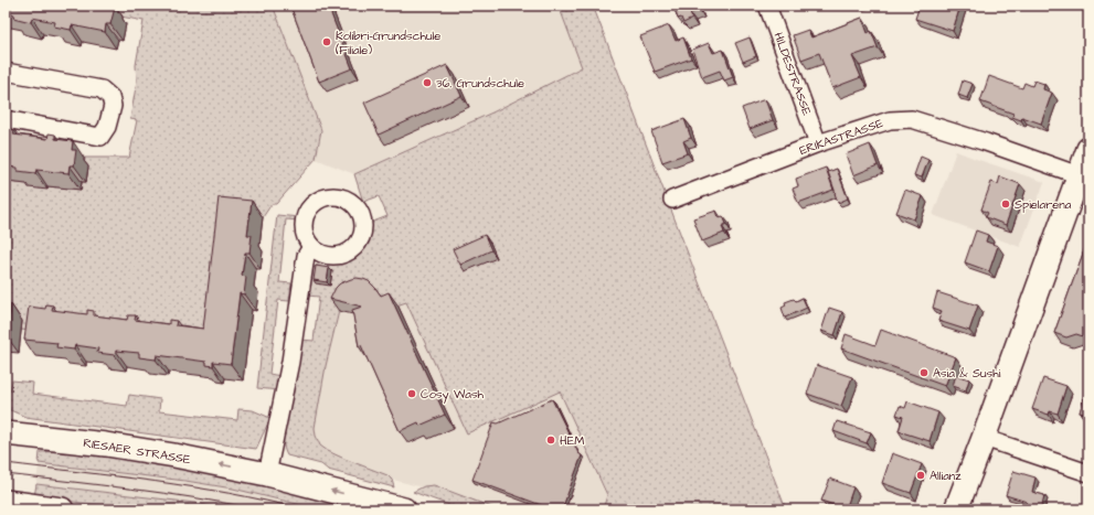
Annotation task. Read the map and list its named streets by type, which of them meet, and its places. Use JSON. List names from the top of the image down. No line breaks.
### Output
{"streets":{"main road":["RIESAER STRASSE"],"street":["HILDESTRASSE","ERIKASTRASSE"]},"crossings":[["HILDESTRASSE","ERIKASTRASSE"]],"one_way":["RIESAER STRASSE"],"places":["Kolibri-Grundschule (Filiale)","36. Grundschule","Spielarena","Asia & Sushi","Cosy Wash","HEM","Allianz"]}
